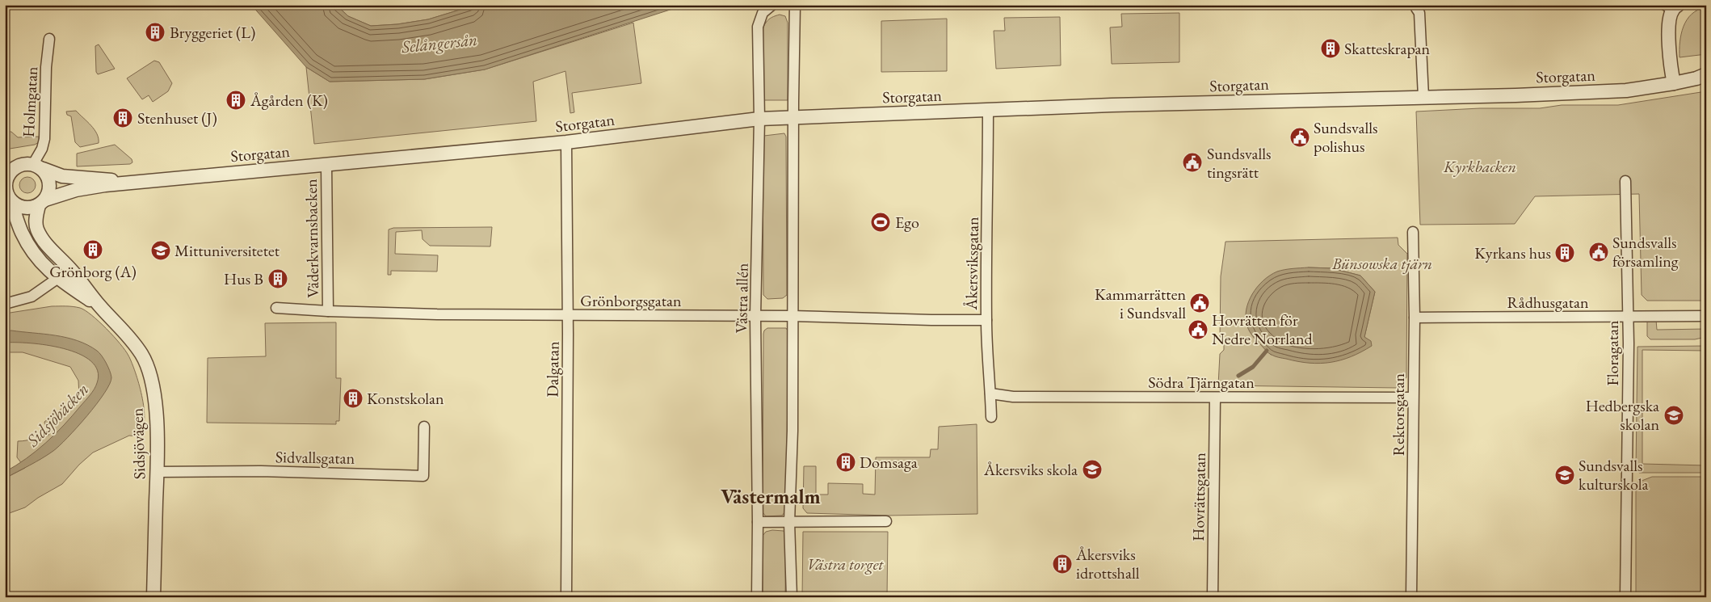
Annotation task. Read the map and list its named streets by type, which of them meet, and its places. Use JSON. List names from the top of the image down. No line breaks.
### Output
{"streets":{"street":["Storgatan","Holmgatan","Väderkvarnsbacken","Åkersviksgatan","Västra allén","Grönborgsgatan","Rådhusgatan","Floragatan","Dalgatan","Södra Tjärngatan","Rektorsgatan","Sidsjövägen","Sidvallsgatan","Hovrättsgatan"]},"crossings":[["Storgatan","Holmgatan"],["Storgatan","Väderkvarnsbacken"],["Storgatan","Åkersviksgatan"],["Storgatan","Västra allén"],["Storgatan","Dalgatan"],["Storgatan","Sidsjövägen"],["Holmgatan","Sidsjövägen"],["Väderkvarnsbacken","Grönborgsgatan"],["Åkersviksgatan","Grönborgsgatan"],["Åkersviksgatan","Södra Tjärngatan"],["Västra allén","Grönborgsgatan"],["Grönborgsgatan","Dalgatan"],["Rådhusgatan","Floragatan"],["Rådhusgatan","Rektorsgatan"],["Södra Tjärngatan","Rektorsgatan"],["Södra Tjärngatan","Hovrättsgatan"],["Sidsjövägen","Sidvallsgatan"]],"districts":["Västermalm"],"water":["Selångersån","Sidsjöbäcken"],"parks":["Kyrkbacken","Bünsowska tjärn","Västra torget"],"places":{"building":["Bryggeriet (L)","Skatteskrapan","Ågården (K)","Stenhuset (J)","Grönborg (A)","Kyrkans hus","Hus B","Konstskolan","Domsaga","Åkersviks idrottshall"],"public building":["Sundsvalls polishus","Sundsvalls tingsrätt","Sundsvalls församling","Kammarrätten i Sundsvall","Hovrätten för Nedre Norrland"],"sports":["Ego"],"school or university":["Mittuniversitetet","Hedbergska skolan","Åkersviks skola","Sundsvalls kulturskola"]}}
